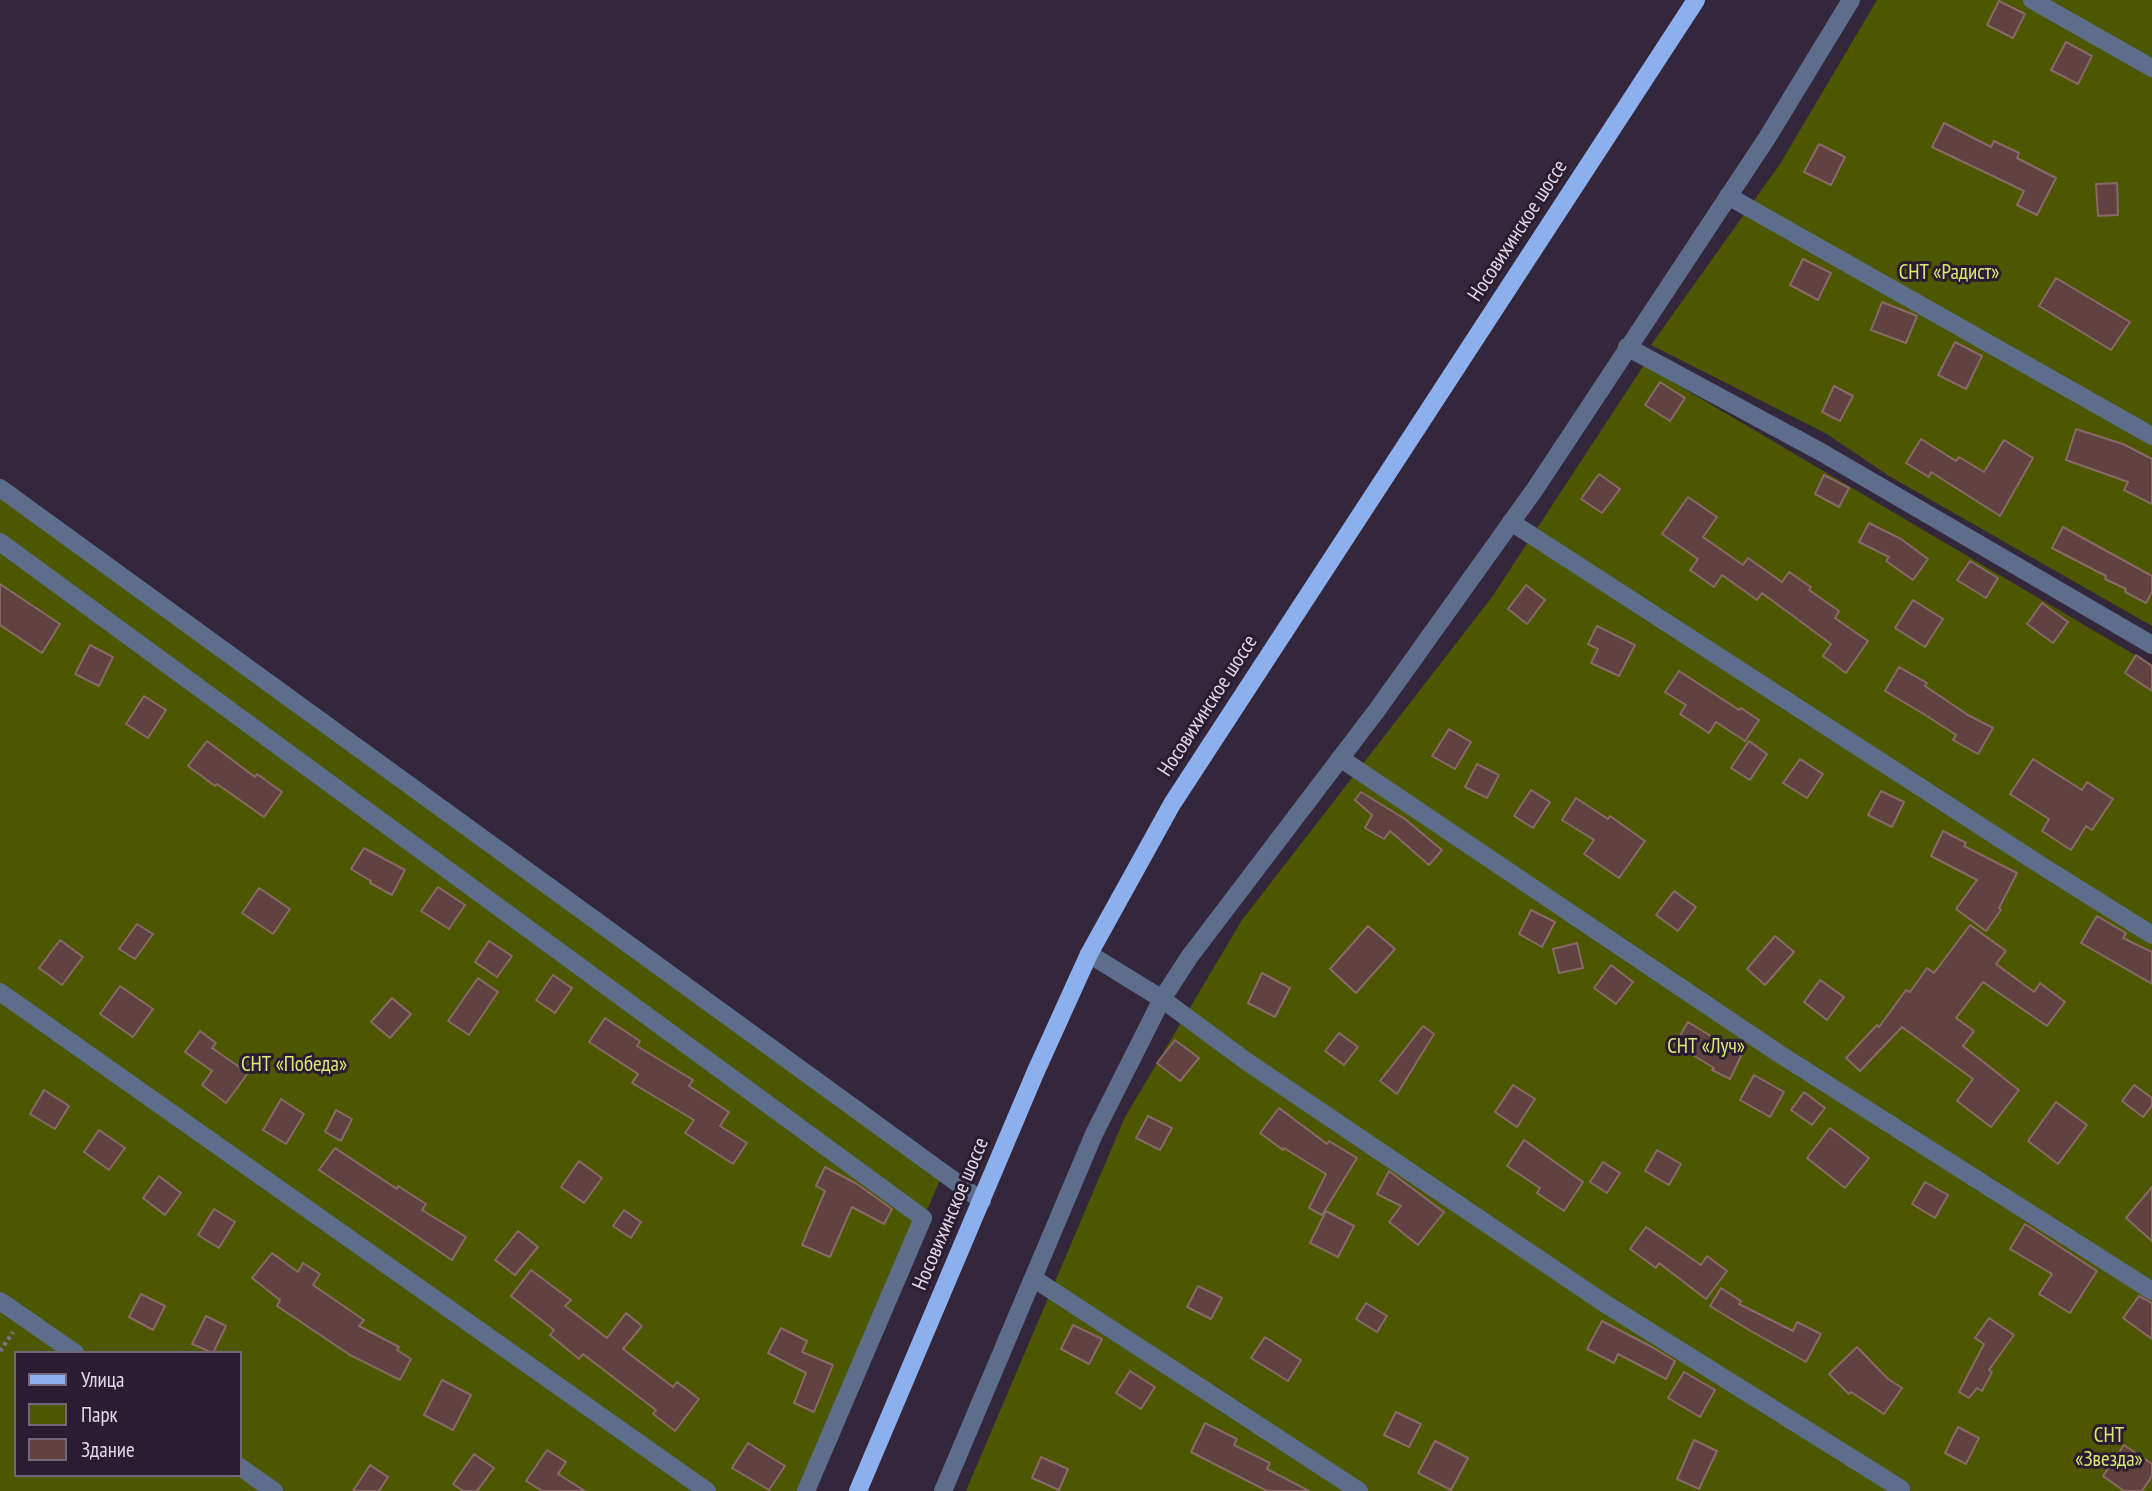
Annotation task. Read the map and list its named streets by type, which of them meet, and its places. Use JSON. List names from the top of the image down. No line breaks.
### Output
{"streets":{"main road":["Носовихинское шоссе"]},"parks":["СНТ «Радист»","СНТ «Луч»","СНТ «Победа»","СНТ «Звезда»"],"legend":["Улица","Парк","Здание"]}
